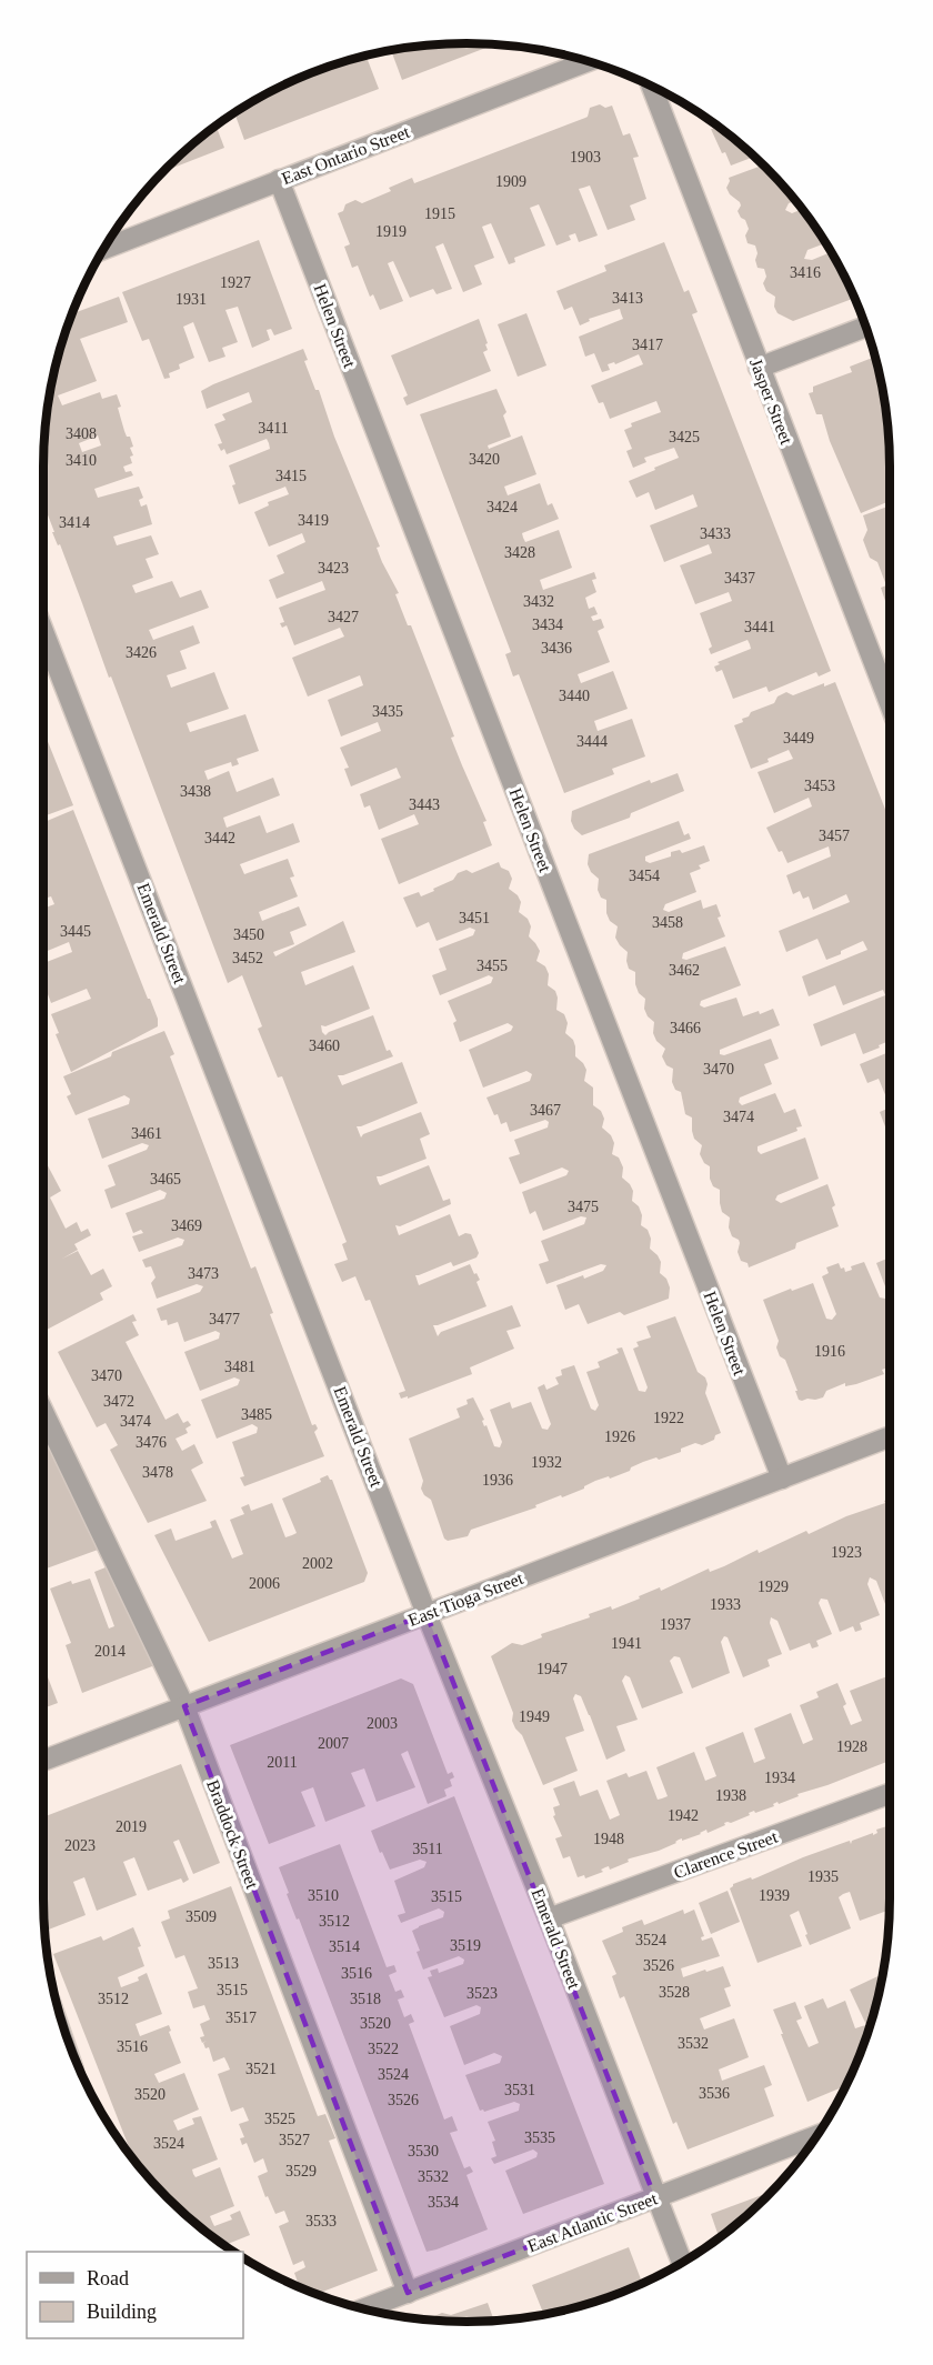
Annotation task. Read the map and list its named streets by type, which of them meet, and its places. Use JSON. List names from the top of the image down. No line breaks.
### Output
{"streets":{"street":["East Ontario Street","Helen Street","Jasper Street","Emerald Street","East Tioga Street","Braddock Street","Clarence Street","East Atlantic Street"]},"crossings":[["East Ontario Street","Helen Street"],["Helen Street","East Tioga Street"],["Emerald Street","East Tioga Street"],["Emerald Street","Clarence Street"],["Emerald Street","East Atlantic Street"],["East Tioga Street","Braddock Street"],["Braddock Street","East Atlantic Street"]],"house_numbers":["1903","1909","1915","1919","3416","1927","3413","1931","3417","3411","3408","3425","3420","3410","3415","3424","3419","3414","3433","3428","3423","3437","3432","3427","3434","3441","3436","3426","3440","3435","3449","3444","3453","3438","3443","3457","3442","3454","3451","3458","3445","3450","3452","3455","3462","3466","3460","3470","3467","3474","3461","3465","3475","3469","3473","3477","1916","3481","3470","3472","3485","1922","3474","1926","3476","1932","3478","1936","1923","2002","2006","1929","1933","1937","1941","2014","1947","1949","2003","2007","1928","2011","1934","1938","1942","2019","1948","2023","3511","1935","3510","1939","3515","3509","3512","3524","3519","3514","3513","3526","3516","3515","3528","3523","3512","3518","3517","3520","3532","3516","3522","3521","3524","3531","3536","3520","3526","3525","3535","3527","3524","3530","3529","3532","3534","3533"],"legend":["Road","Building"]}
